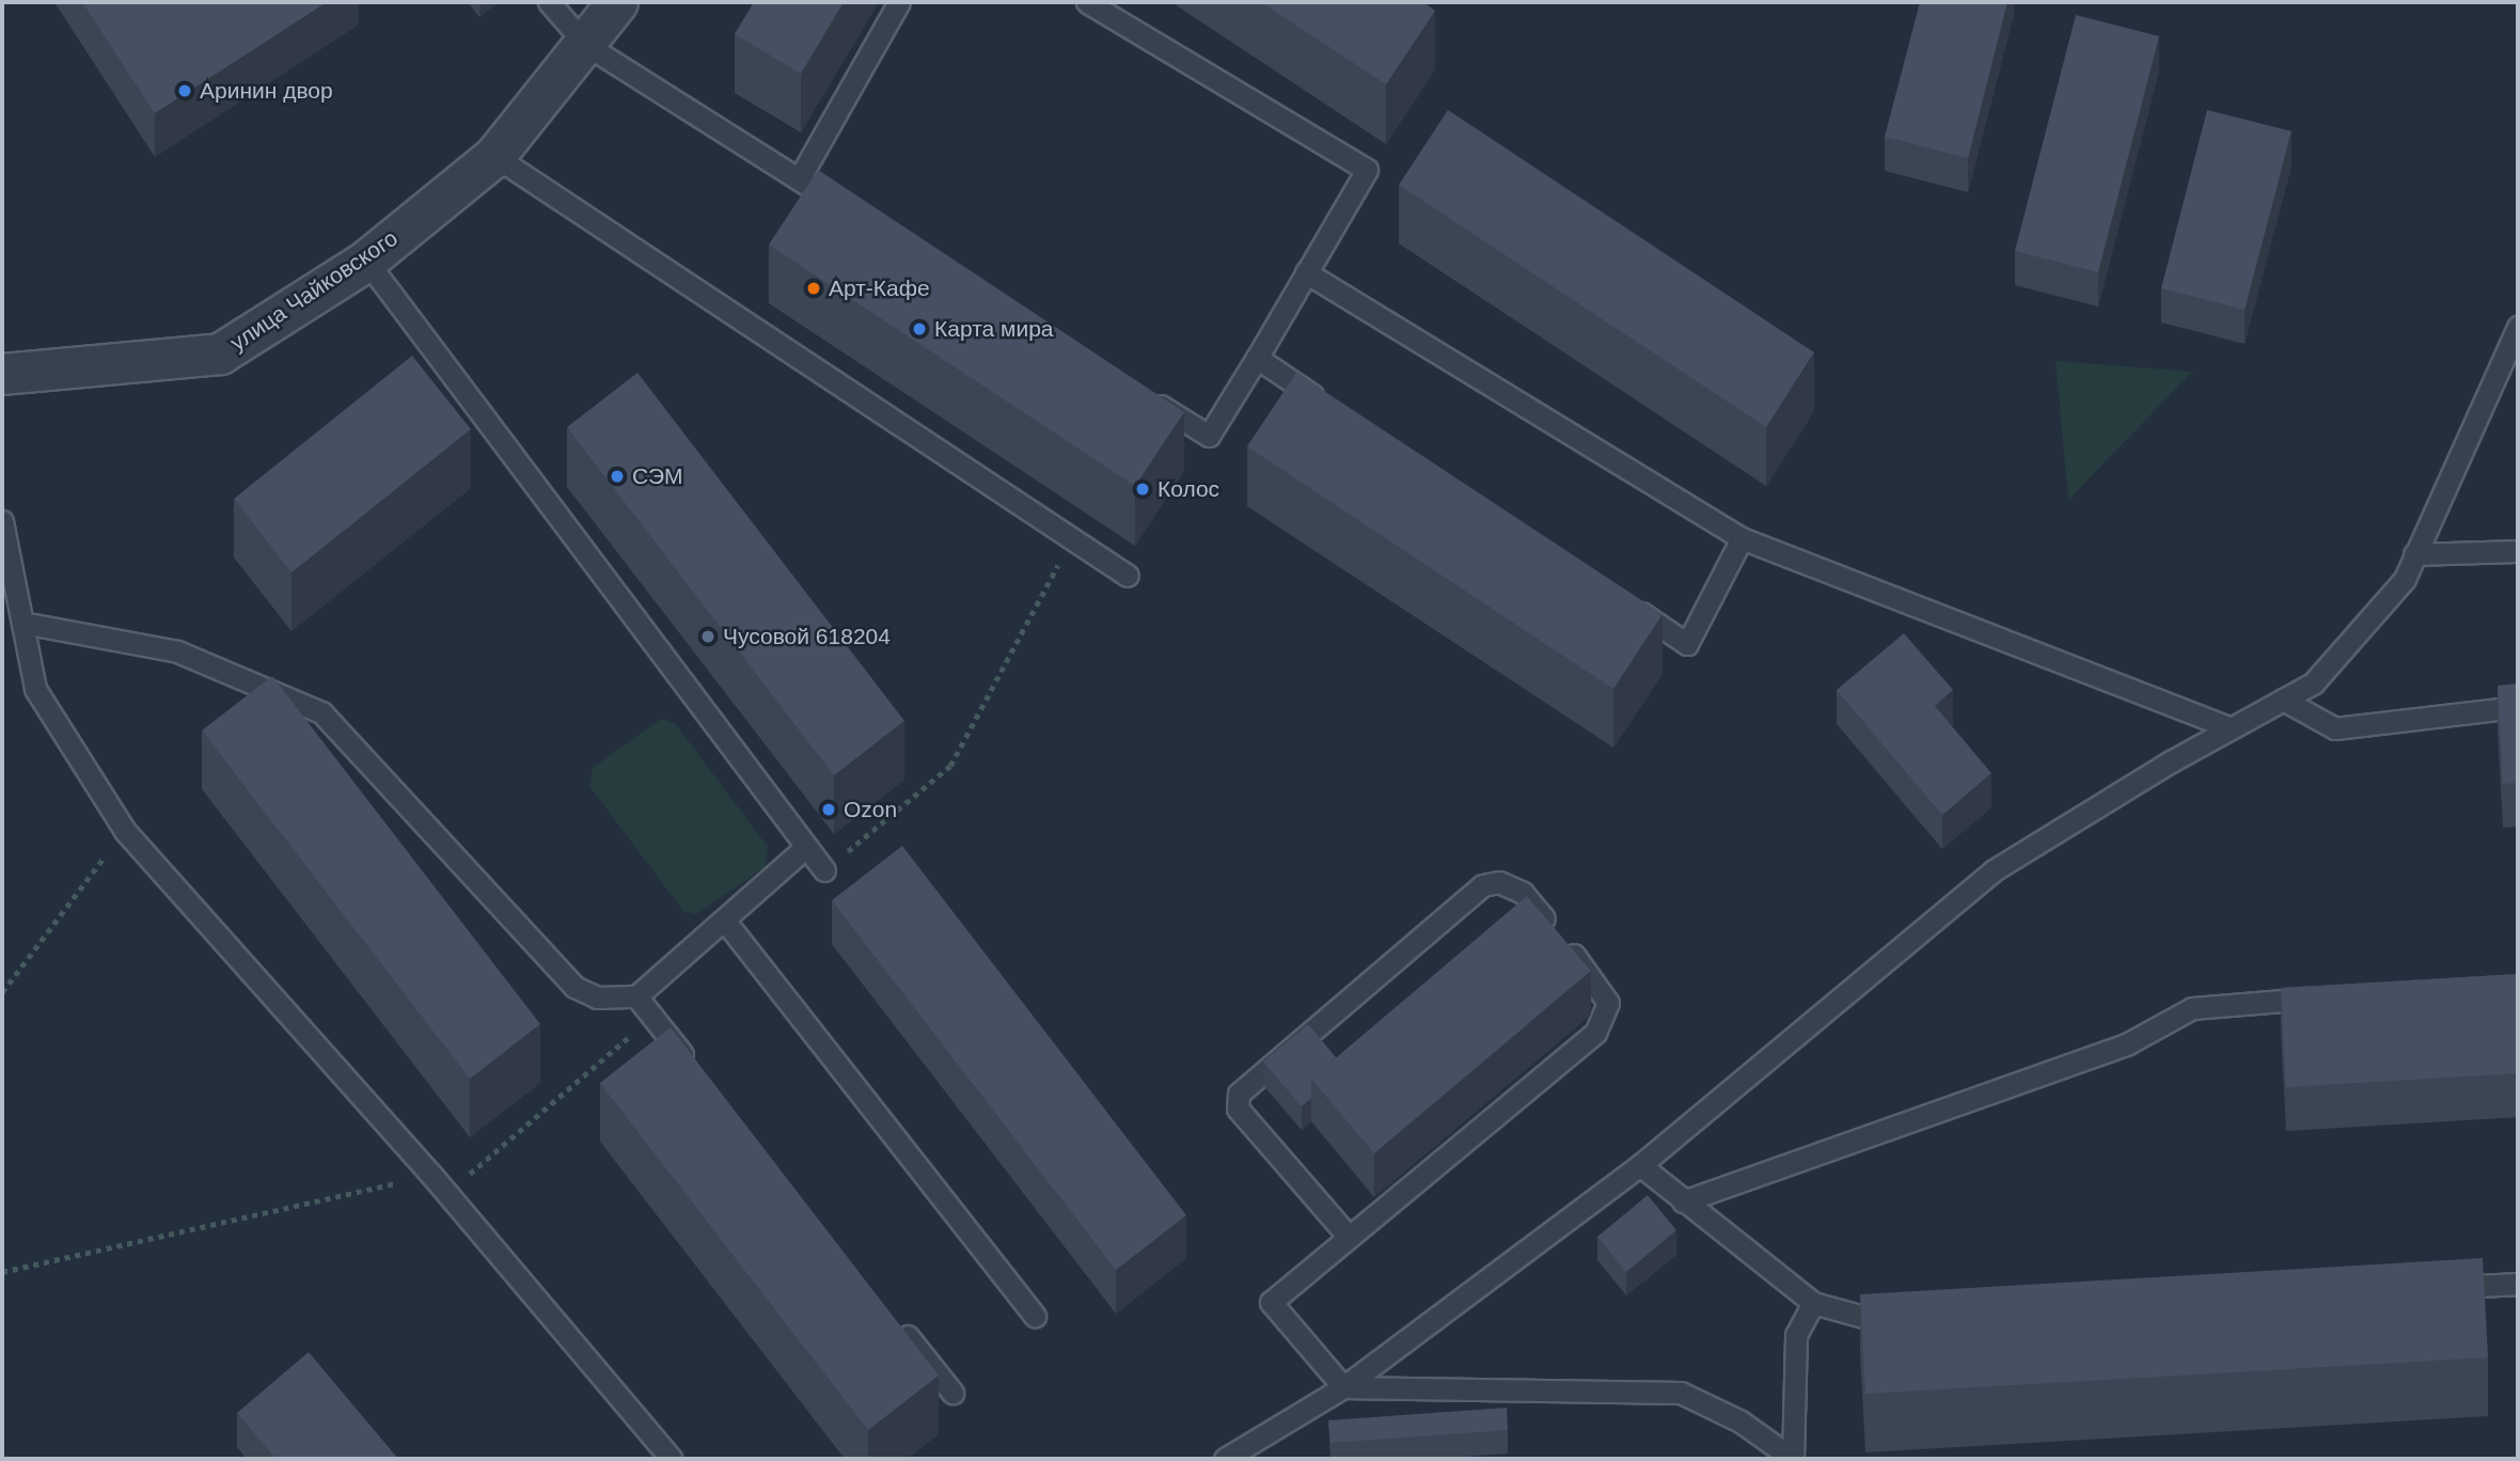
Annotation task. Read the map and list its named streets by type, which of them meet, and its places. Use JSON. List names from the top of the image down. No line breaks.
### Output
{"streets":{"street":["улица Чайковского"]},"places":["Аринин двор","Арт-Кафе","Карта мира","СЭМ","Колос","Чусовой 618204","Ozon"]}
